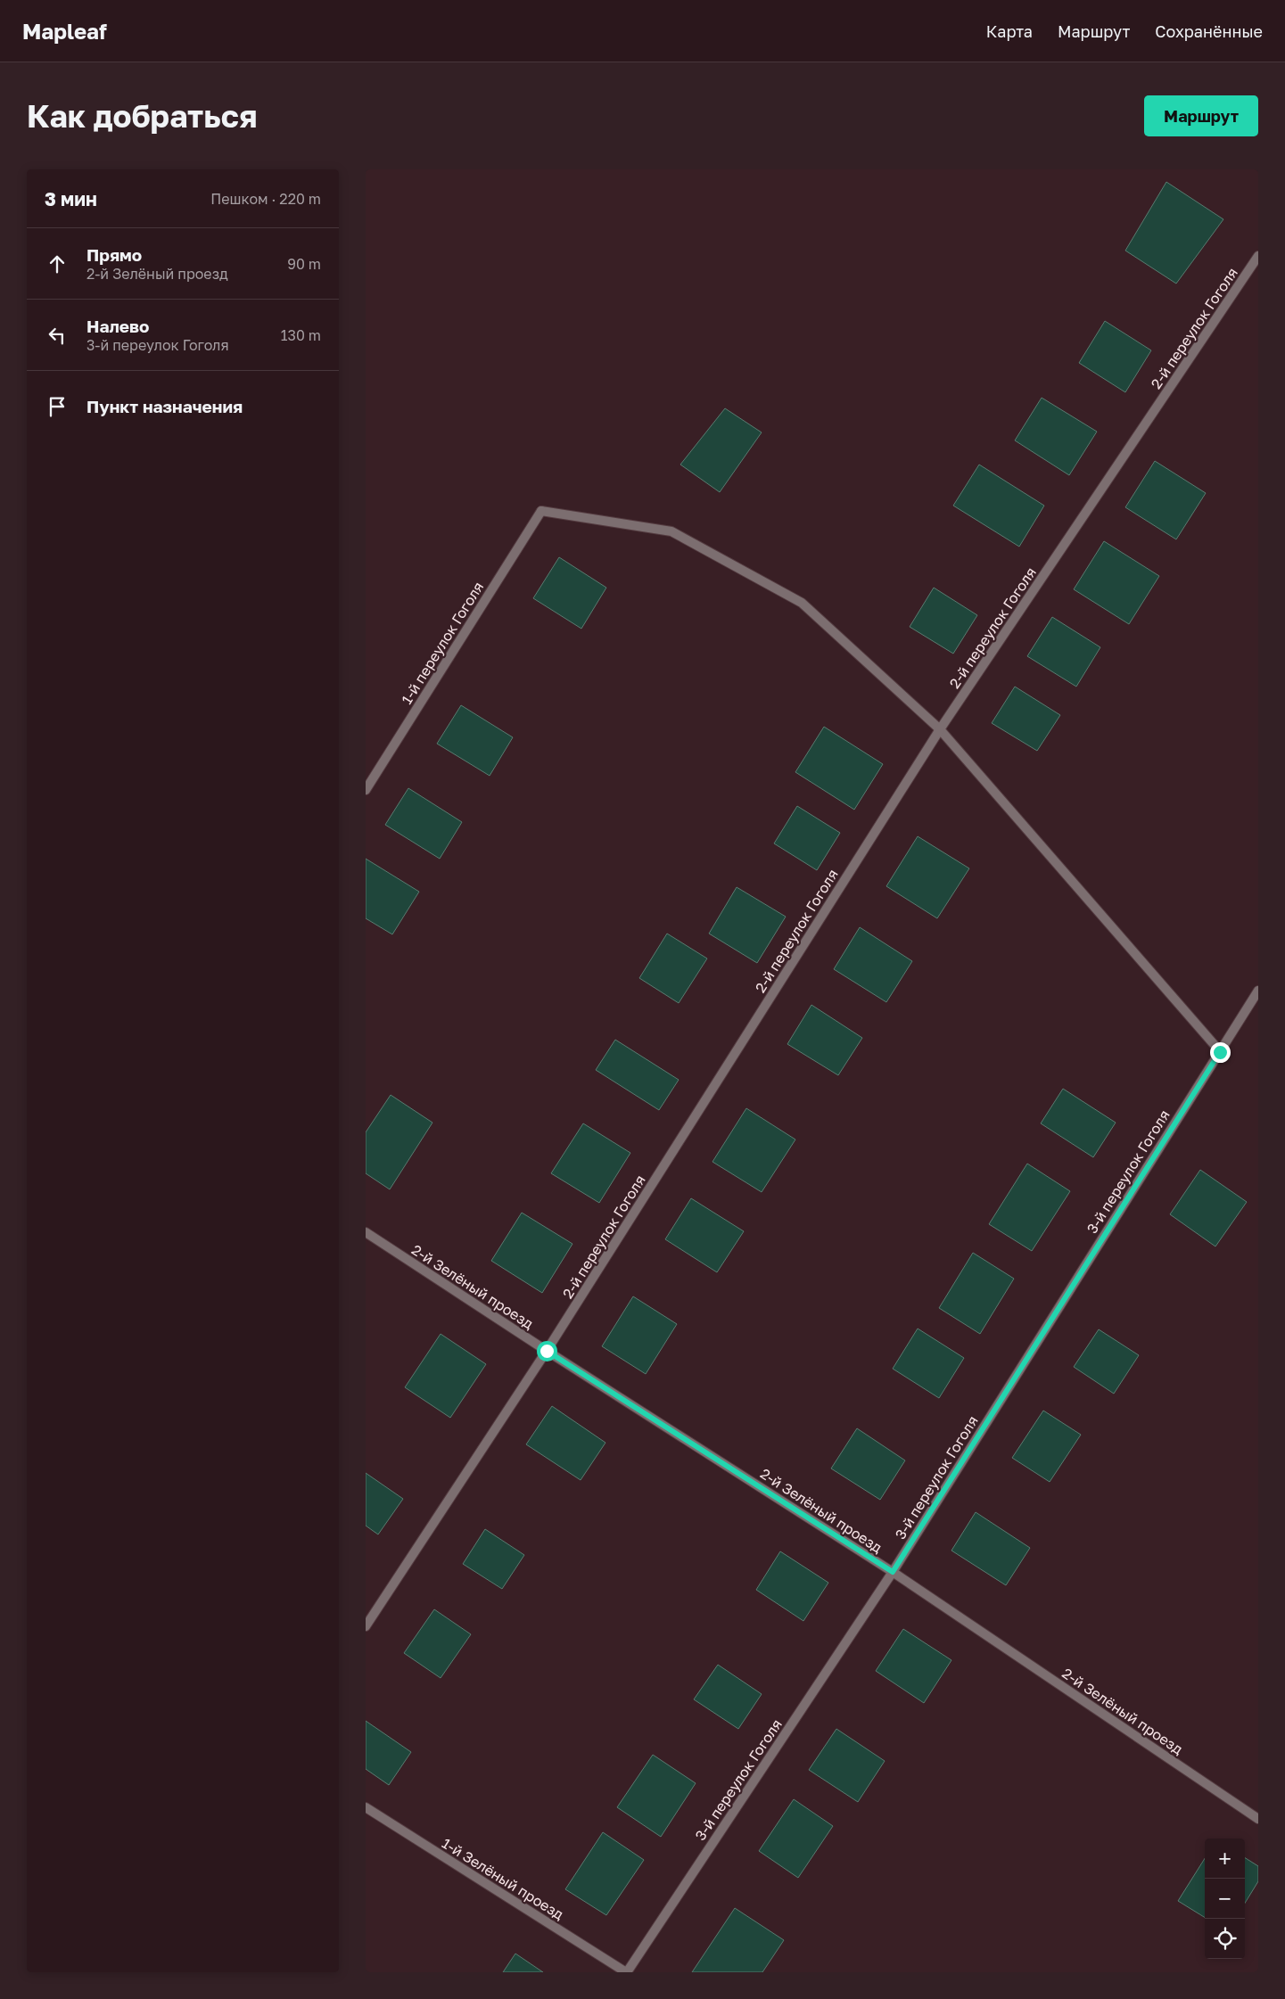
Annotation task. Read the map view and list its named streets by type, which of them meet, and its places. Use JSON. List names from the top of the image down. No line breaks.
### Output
{"streets":{"street":["2-й переулок Гоголя","1-й переулок Гоголя","3-й переулок Гоголя","2-й Зелёный проезд","1-й Зелёный проезд"]},"crossings":[["2-й переулок Гоголя","1-й переулок Гоголя"],["2-й переулок Гоголя","2-й Зелёный проезд"],["3-й переулок Гоголя","2-й Зелёный проезд"],["3-й переулок Гоголя","1-й Зелёный проезд"]],"page":{"header":"Mapleaf","nav":["Карта","Маршрут","Сохранённые"],"buttons":"Маршрут","title":"Как добраться","heading":["3 мин","Пешком · 220 m"],"list":[["Прямо","2-й Зелёный проезд","90 m"],["Налево","3-й переулок Гоголя","130 m"],"Пункт назначения"],"map_buttons":["+","−"]}}
